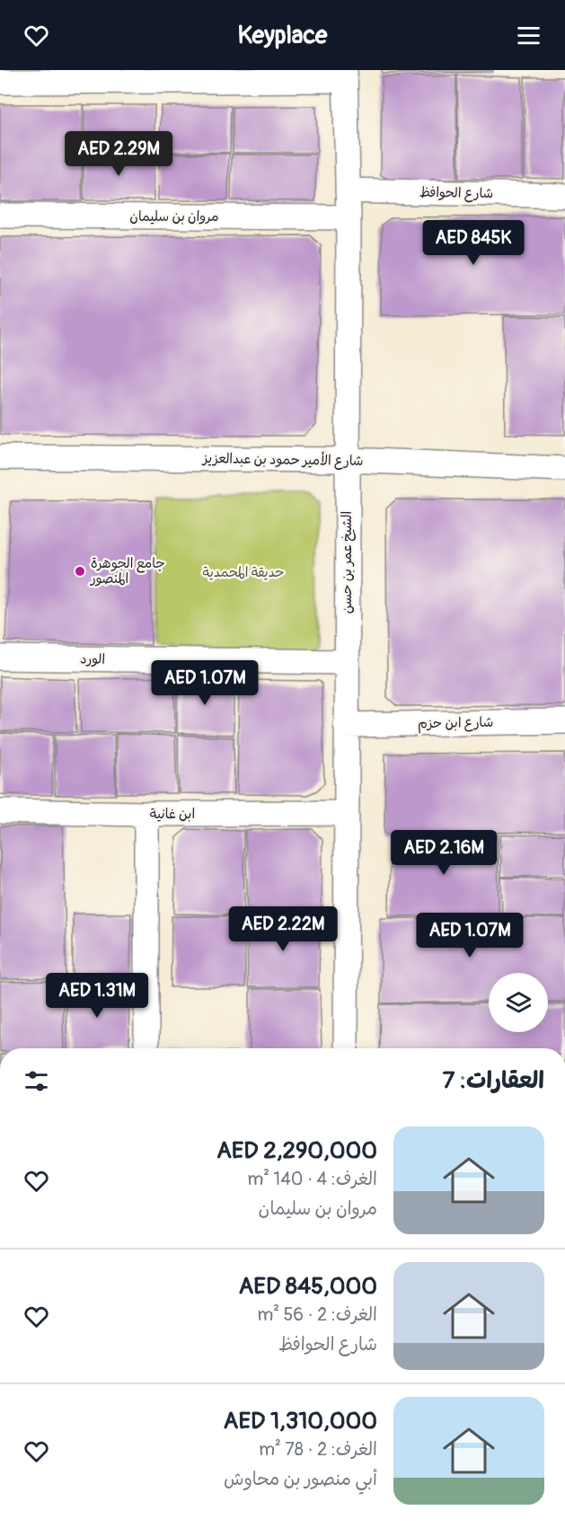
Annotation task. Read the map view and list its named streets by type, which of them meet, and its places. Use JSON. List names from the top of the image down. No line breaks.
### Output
{"streets":{"street":["شارع الحوافظ","مروان بن سليمان","شارع الأمير حمود بن عبدالعزيز","الشيخ عمر بن حسن","الورد","شارع ابن حزم","ابن غانية"]},"crossings":[["شارع الحوافظ","الشيخ عمر بن حسن"],["مروان بن سليمان","الشيخ عمر بن حسن"],["شارع الأمير حمود بن عبدالعزيز","الشيخ عمر بن حسن"],["الشيخ عمر بن حسن","الورد"],["الشيخ عمر بن حسن","شارع ابن حزم"],["الشيخ عمر بن حسن","ابن غانية"]],"parks":["حديقة المحمدية"],"places":["جامع الجوهرة المنصور"],"page":{"header":"Keyplace","price":["AED 2.29M","AED 845K","AED 1.07M","AED 2.16M","AED 2.22M","AED 1.07M","AED 1.31M"],"heading":"العقارات: 7","list":[{"name":"AED 2,290,000","note":"الغرف: 4 · 140 m² · مروان بن سليمان"},{"name":"AED 845,000","note":"الغرف: 2 · 56 m² · شارع الحوافظ"},{"name":"AED 1,310,000","note":"الغرف: 2 · 78 m² · أبي منصور بن محاوش"}]}}
